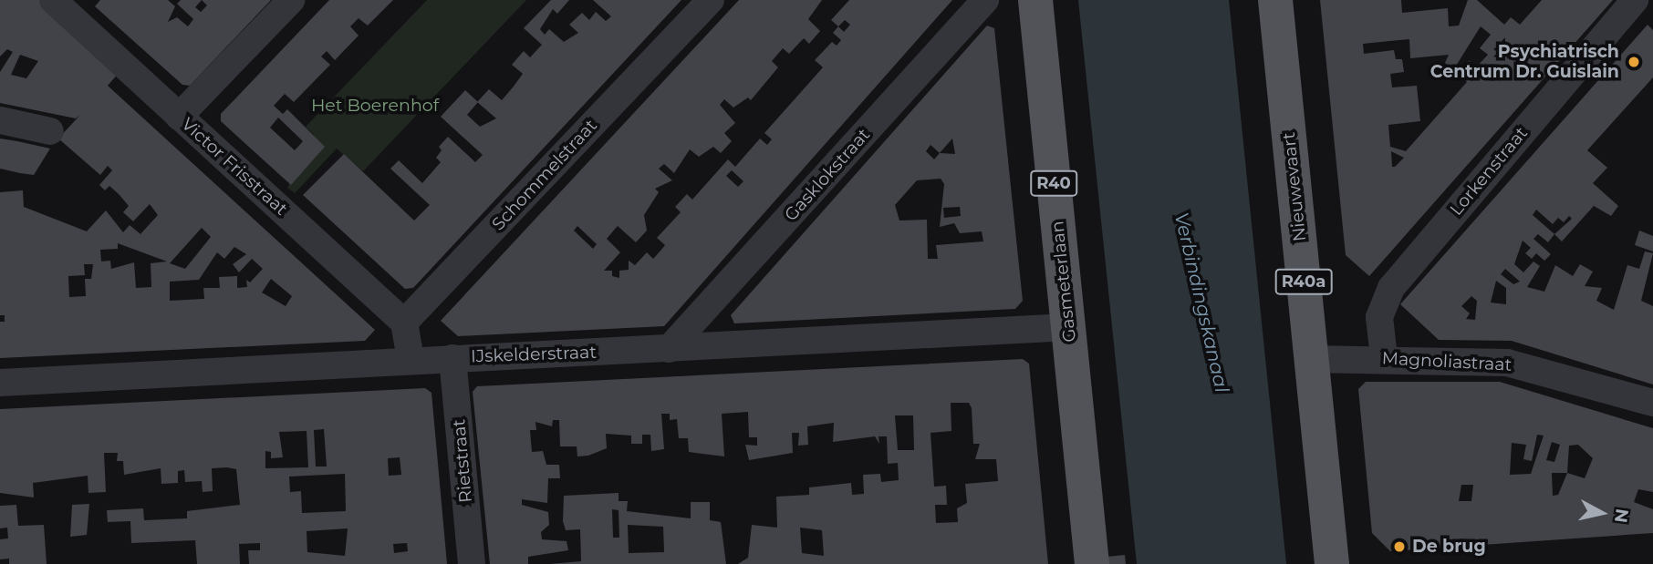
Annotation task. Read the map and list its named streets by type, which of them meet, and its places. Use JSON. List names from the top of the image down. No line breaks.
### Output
{"streets":{"main road":["R40","Nieuwevaart","Gasmeterlaan","R40a"],"street":["Victor Frisstraat","Lorkenstraat","Schommelstraat","Gasklokstraat","IJskelderstraat","Magnoliastraat","Rietstraat"]},"crossings":[["Victor Frisstraat","Schommelstraat"],["Lorkenstraat","Magnoliastraat"],["Gasklokstraat","IJskelderstraat"],["Nieuwevaart","Magnoliastraat"],["Gasmeterlaan","IJskelderstraat"],["IJskelderstraat","Rietstraat"]],"water":["Verbindingskanaal"],"parks":["Het Boerenhof"],"places":["Psychiatrisch Centrum Dr. Guislain","De brug"],"north":"right"}
